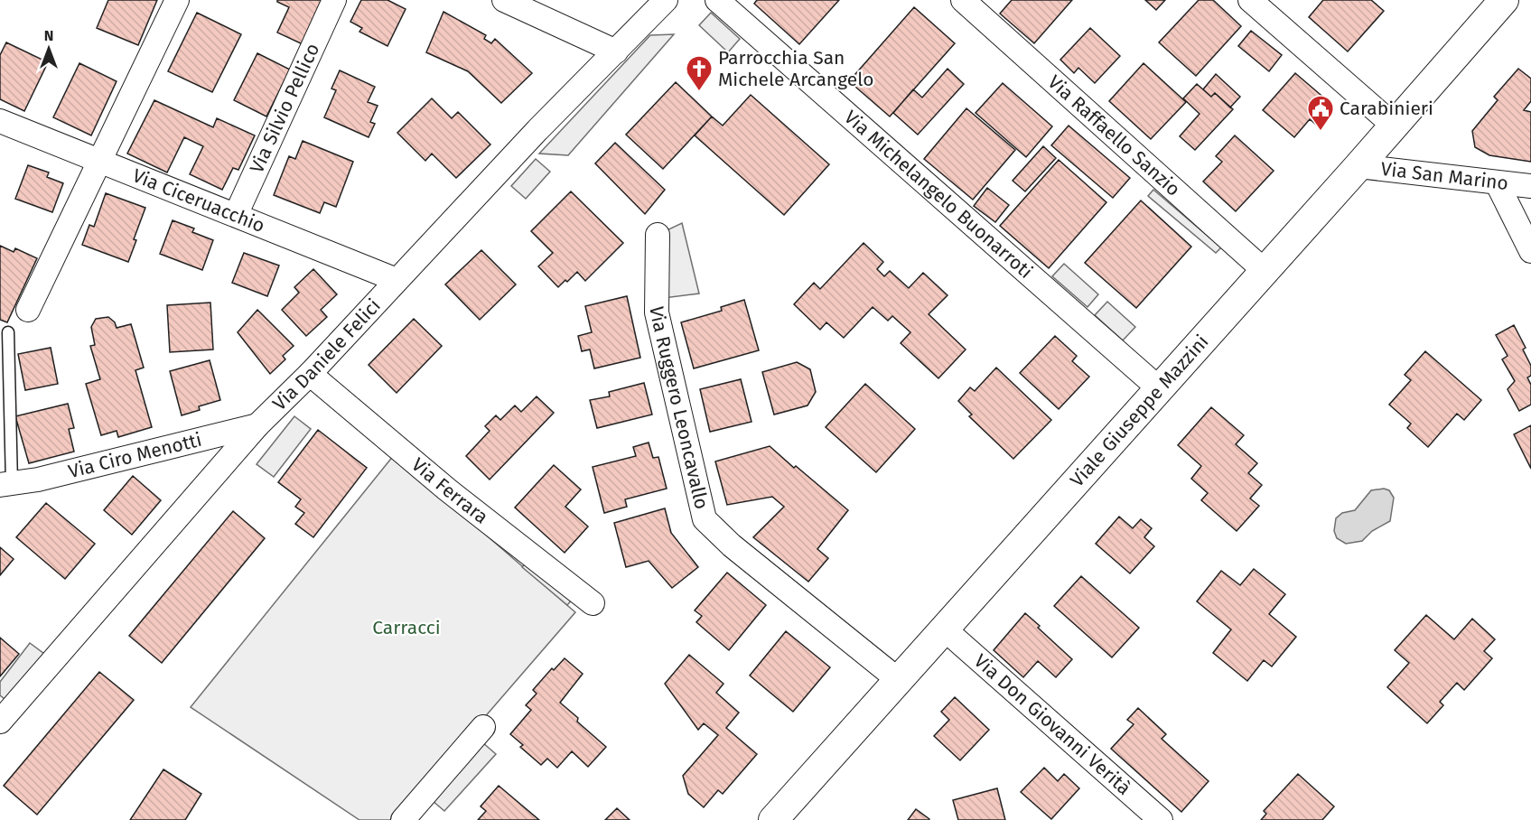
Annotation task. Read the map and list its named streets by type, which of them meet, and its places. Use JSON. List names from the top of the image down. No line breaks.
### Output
{"streets":{"street":["Via Silvio Pellico","Via Raffaello Sanzio","Via San Marino","Via Michelangelo Buonarroti","Via Ciceruacchio","Via Daniele Felici","Via Ruggero Leoncavallo","Viale Giuseppe Mazzini","Via Ciro Menotti","Via Ferrara","Via Don Giovanni Verità"]},"crossings":[["Via Silvio Pellico","Via Ciceruacchio"],["Via Raffaello Sanzio","Viale Giuseppe Mazzini"],["Via San Marino","Viale Giuseppe Mazzini"],["Via Michelangelo Buonarroti","Viale Giuseppe Mazzini"],["Via Ciceruacchio","Via Daniele Felici"],["Via Daniele Felici","Via Ciro Menotti"],["Via Daniele Felici","Via Ferrara"],["Via Ruggero Leoncavallo","Viale Giuseppe Mazzini"],["Viale Giuseppe Mazzini","Via Don Giovanni Verità"]],"parks":["Carracci"],"places":{"church":["Parrocchia San Michele Arcangelo"],"public building":["Carabinieri"]},"north":"top"}
